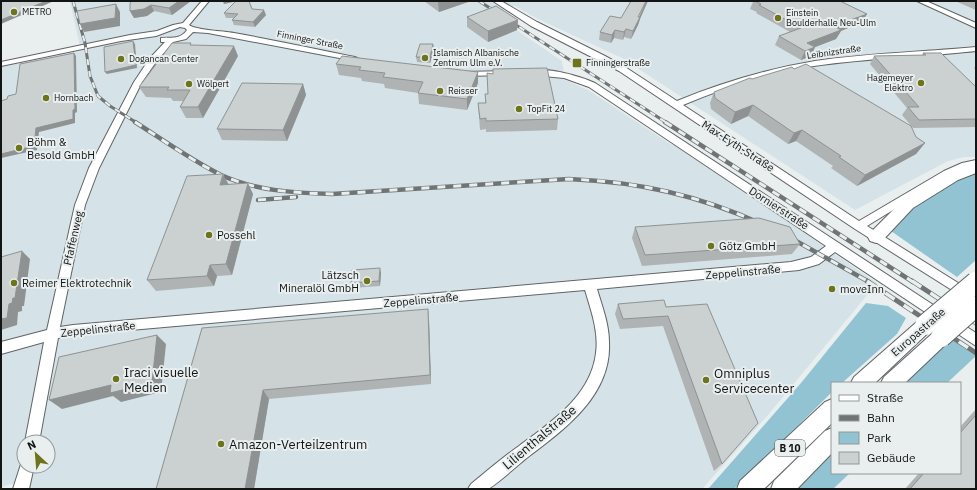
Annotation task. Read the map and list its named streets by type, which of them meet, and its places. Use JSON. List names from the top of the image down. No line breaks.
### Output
{"streets":{"highway":["Europastraße","B 10"],"street":["Finninger Straße","Leibnizstraße","Max-Eyth-Straße","Dornierstraße","Pfaffenweg","Zeppelinstraße","Lilienthalstraße"]},"crossings":[["Finninger Straße","Pfaffenweg"],["Leibnizstraße","Max-Eyth-Straße"],["Dornierstraße","Zeppelinstraße"],["Pfaffenweg","Zeppelinstraße"],["Zeppelinstraße","Lilienthalstraße"]],"places":{"other":["METRO","Einstein Boulderhalle Neu-Ulm","Islamisch Albanische Zentrum Ulm e.V.","Dogancan Center","Hagemeyer Elektro","Wölpert","Reisser","Hornbach","TopFit 24","Böhm & Besold GmbH","Possehl","Götz GmbH","Lätzsch Mineralöl GmbH","Reimer Elektrotechnik","moveInn","Iraci visuelle Medien","Omniplus Servicecenter","Amazon-Verteilzentrum"],"transit":["Finningerstraße"]},"legend":["Straße","Bahn","Park","Gebäude"],"north":"top left"}
